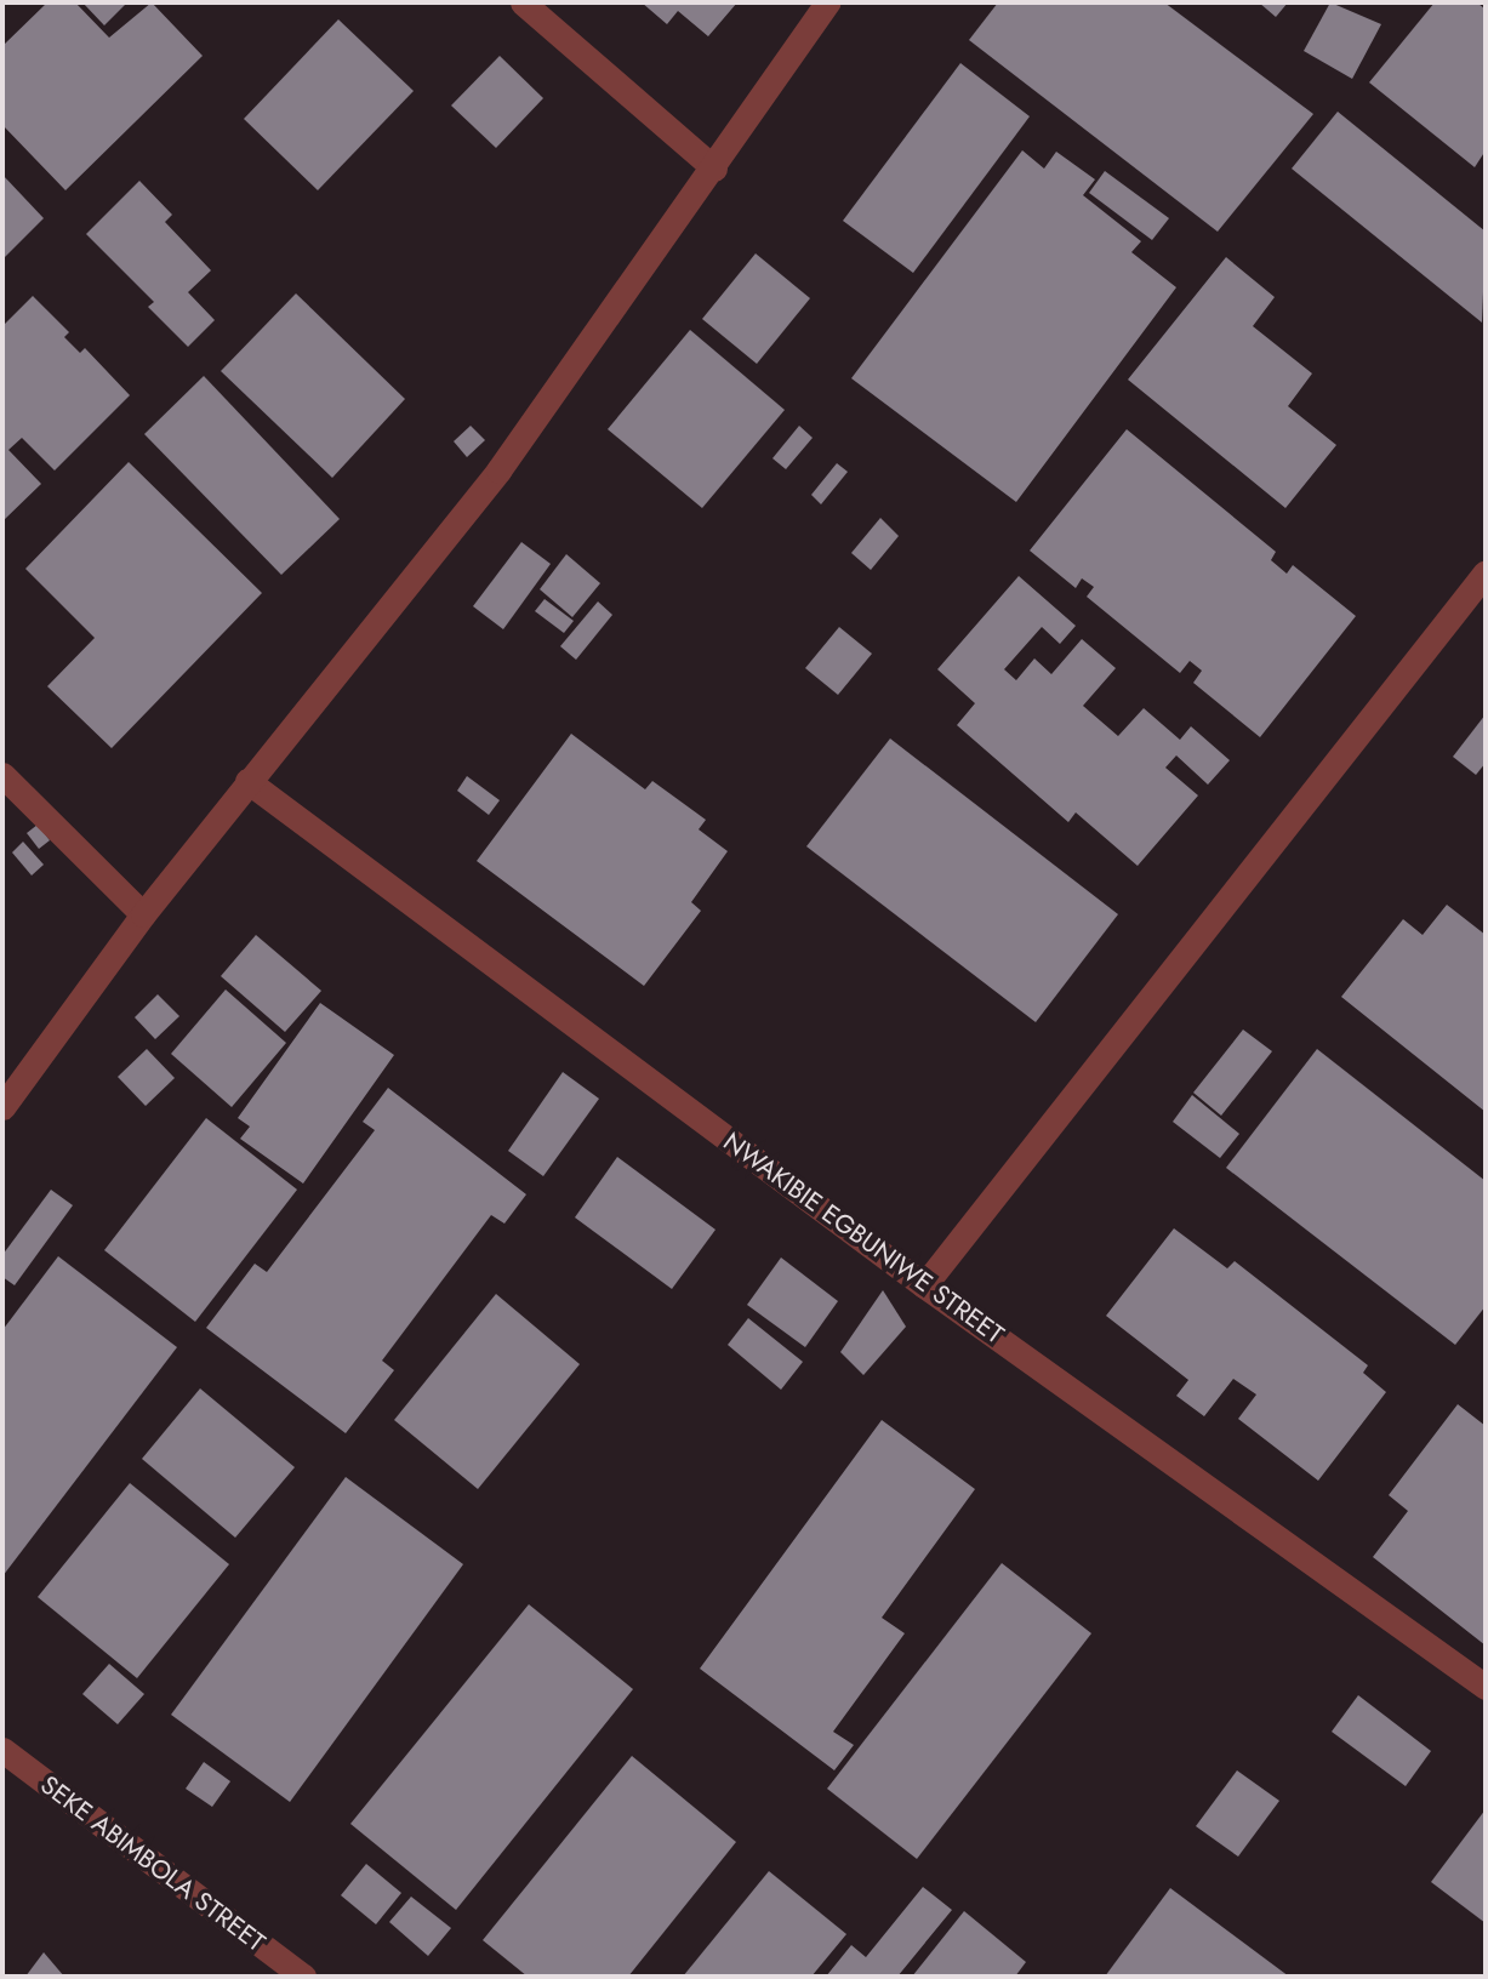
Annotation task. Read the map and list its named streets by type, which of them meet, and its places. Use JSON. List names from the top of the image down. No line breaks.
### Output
{"streets":{"street":["NWAKIBIE EGBUNIWE STREET","SEKE ABIMBOLA STREET"]}}
